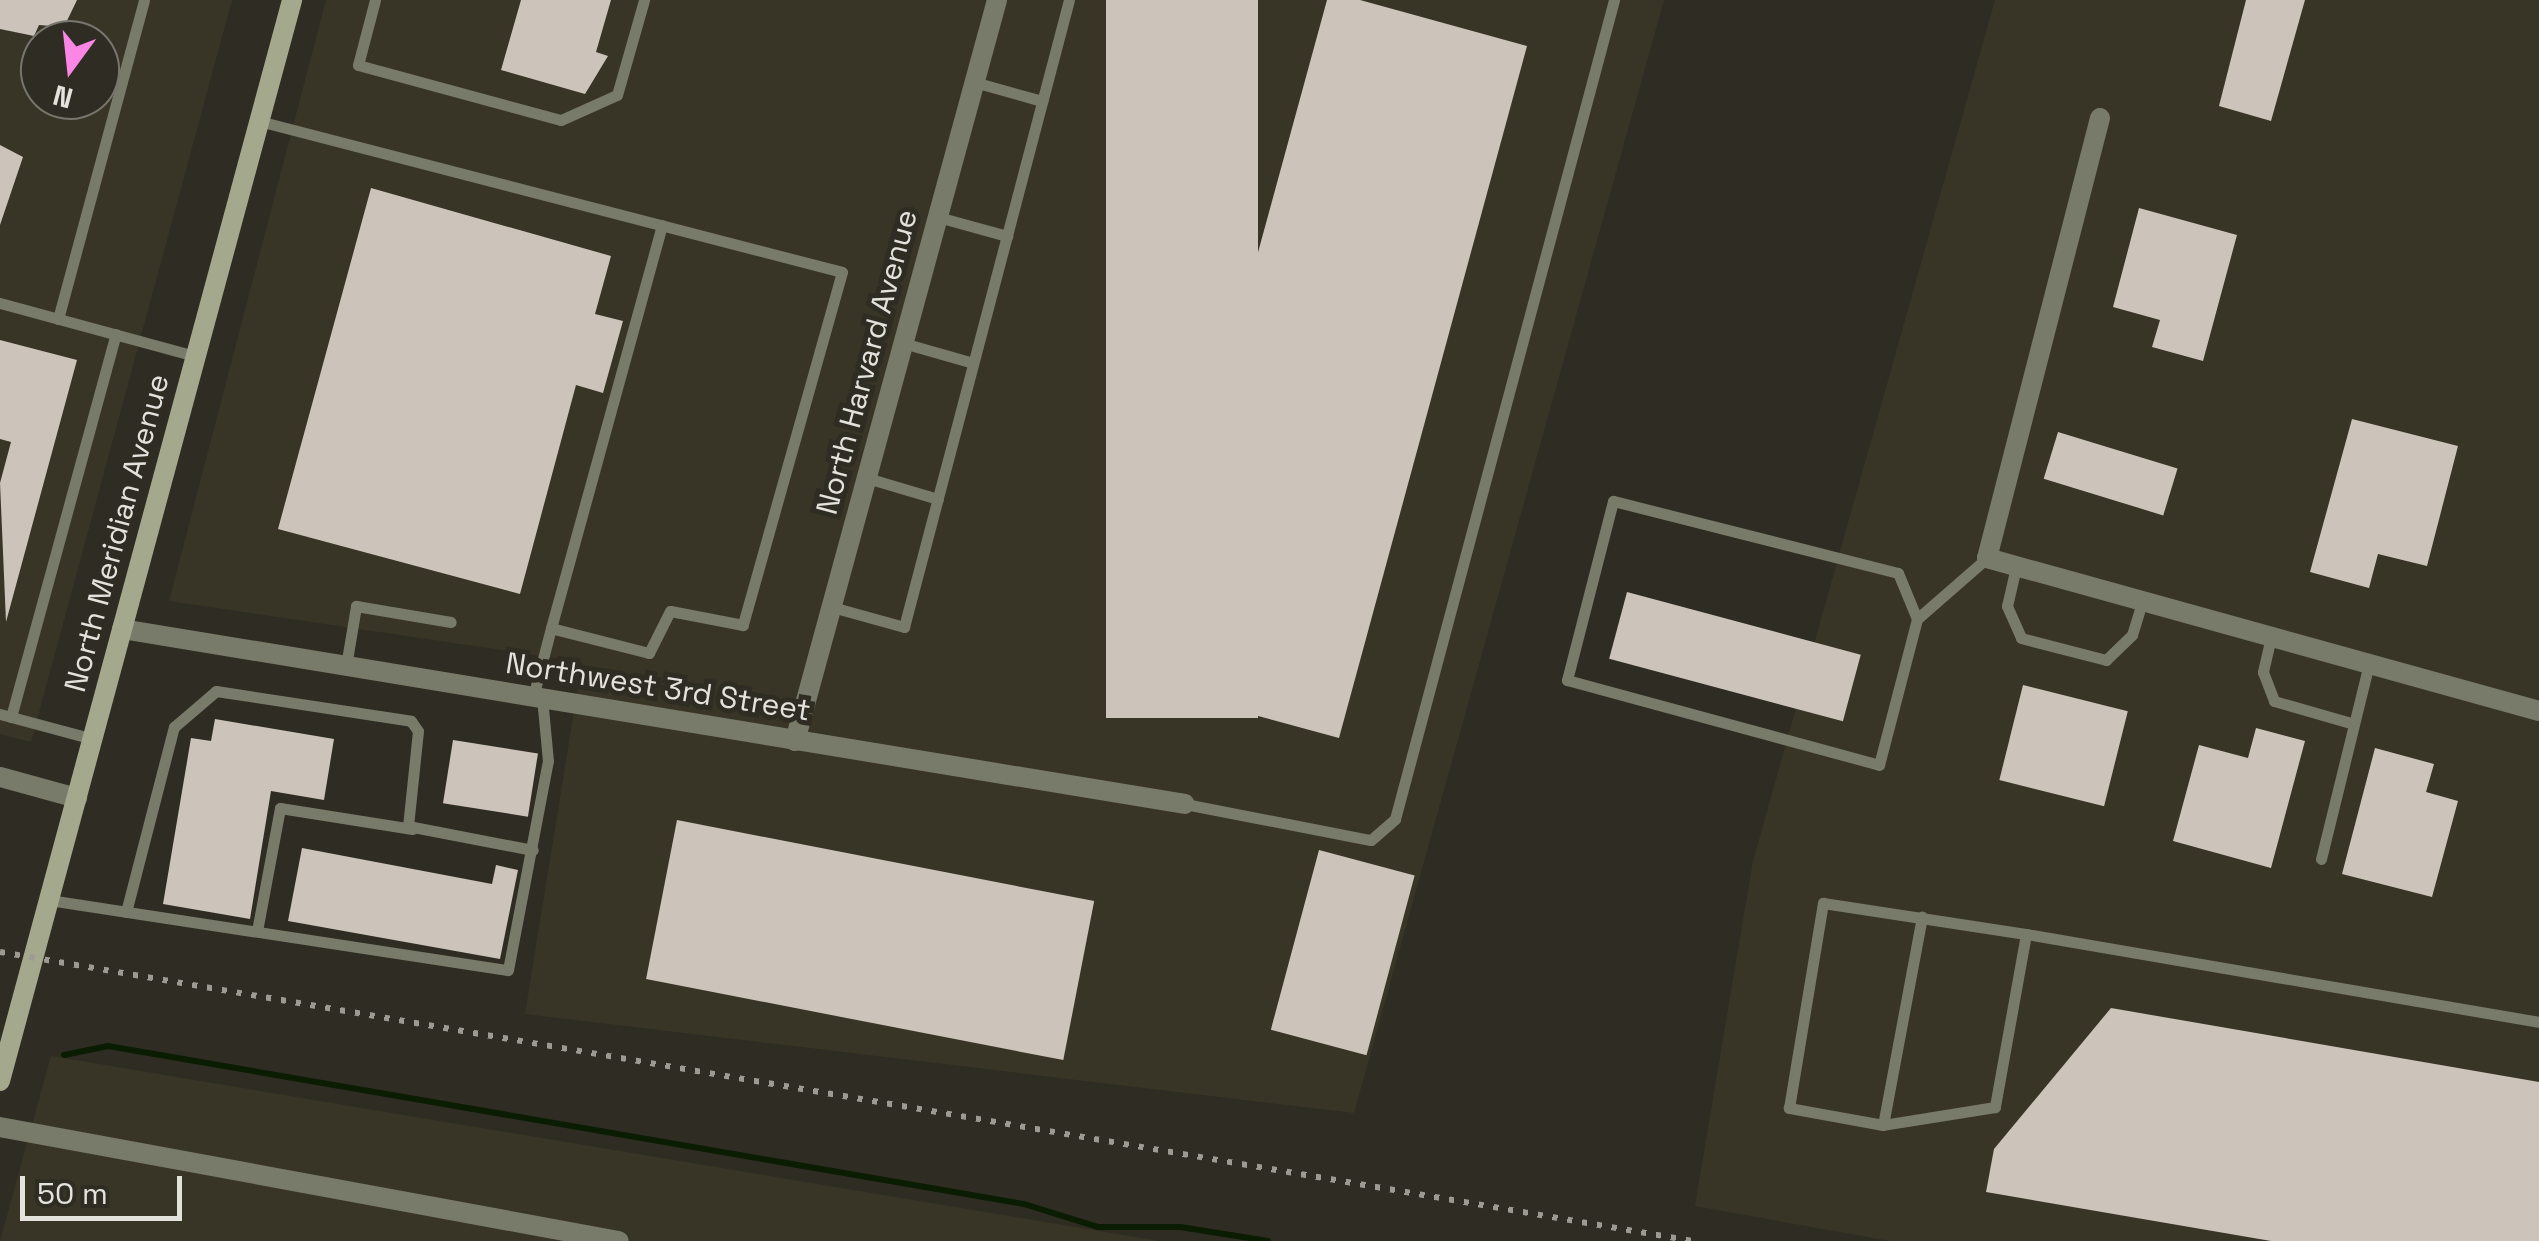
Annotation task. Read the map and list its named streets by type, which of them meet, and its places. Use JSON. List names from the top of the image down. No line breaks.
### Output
{"streets":{"main road":["North Meridian Avenue"],"street":["North Harvard Avenue","Northwest 3rd Street"]},"crossings":[["North Harvard Avenue","Northwest 3rd Street"],["North Meridian Avenue","Northwest 3rd Street"]],"scale_bar":"50 m","north":"bottom"}
